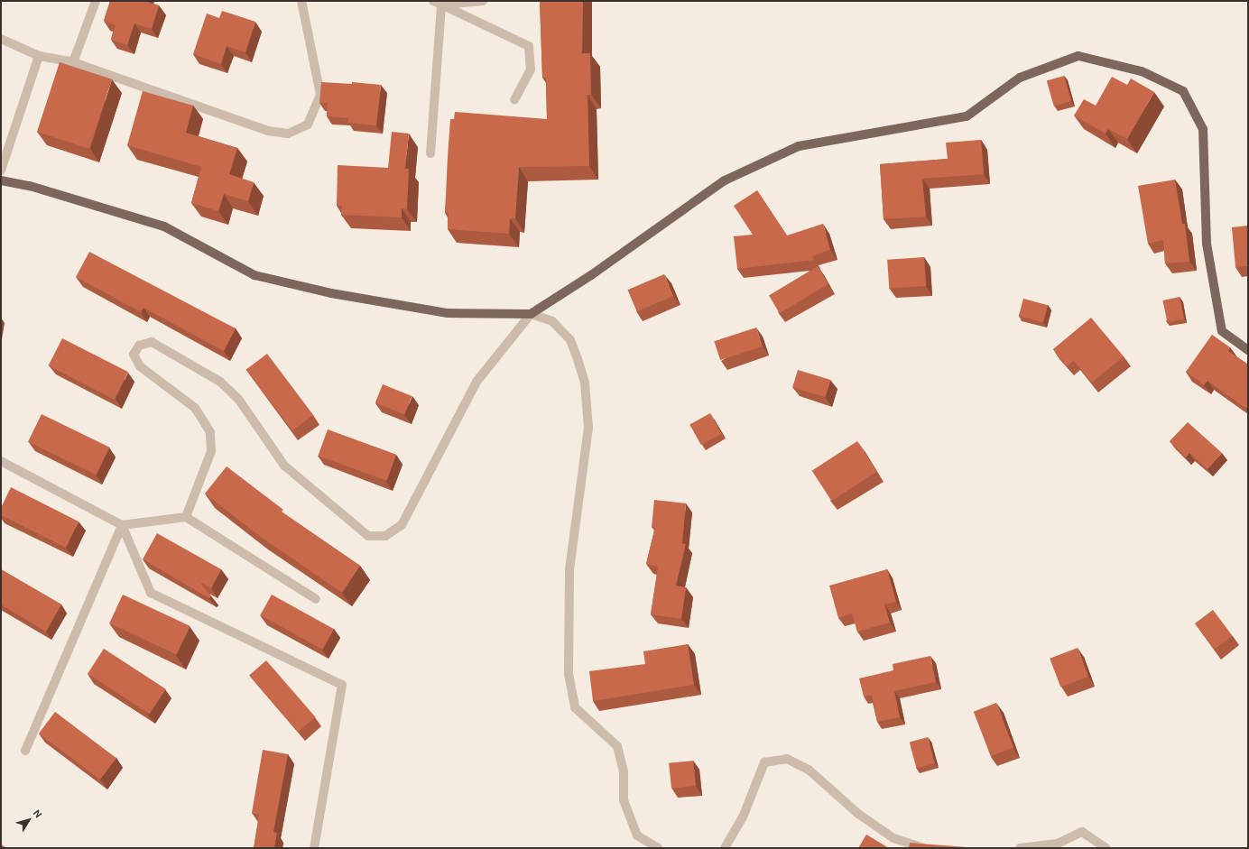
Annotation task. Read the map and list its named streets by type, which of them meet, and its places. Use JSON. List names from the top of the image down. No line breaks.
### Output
{"north":"top right"}
